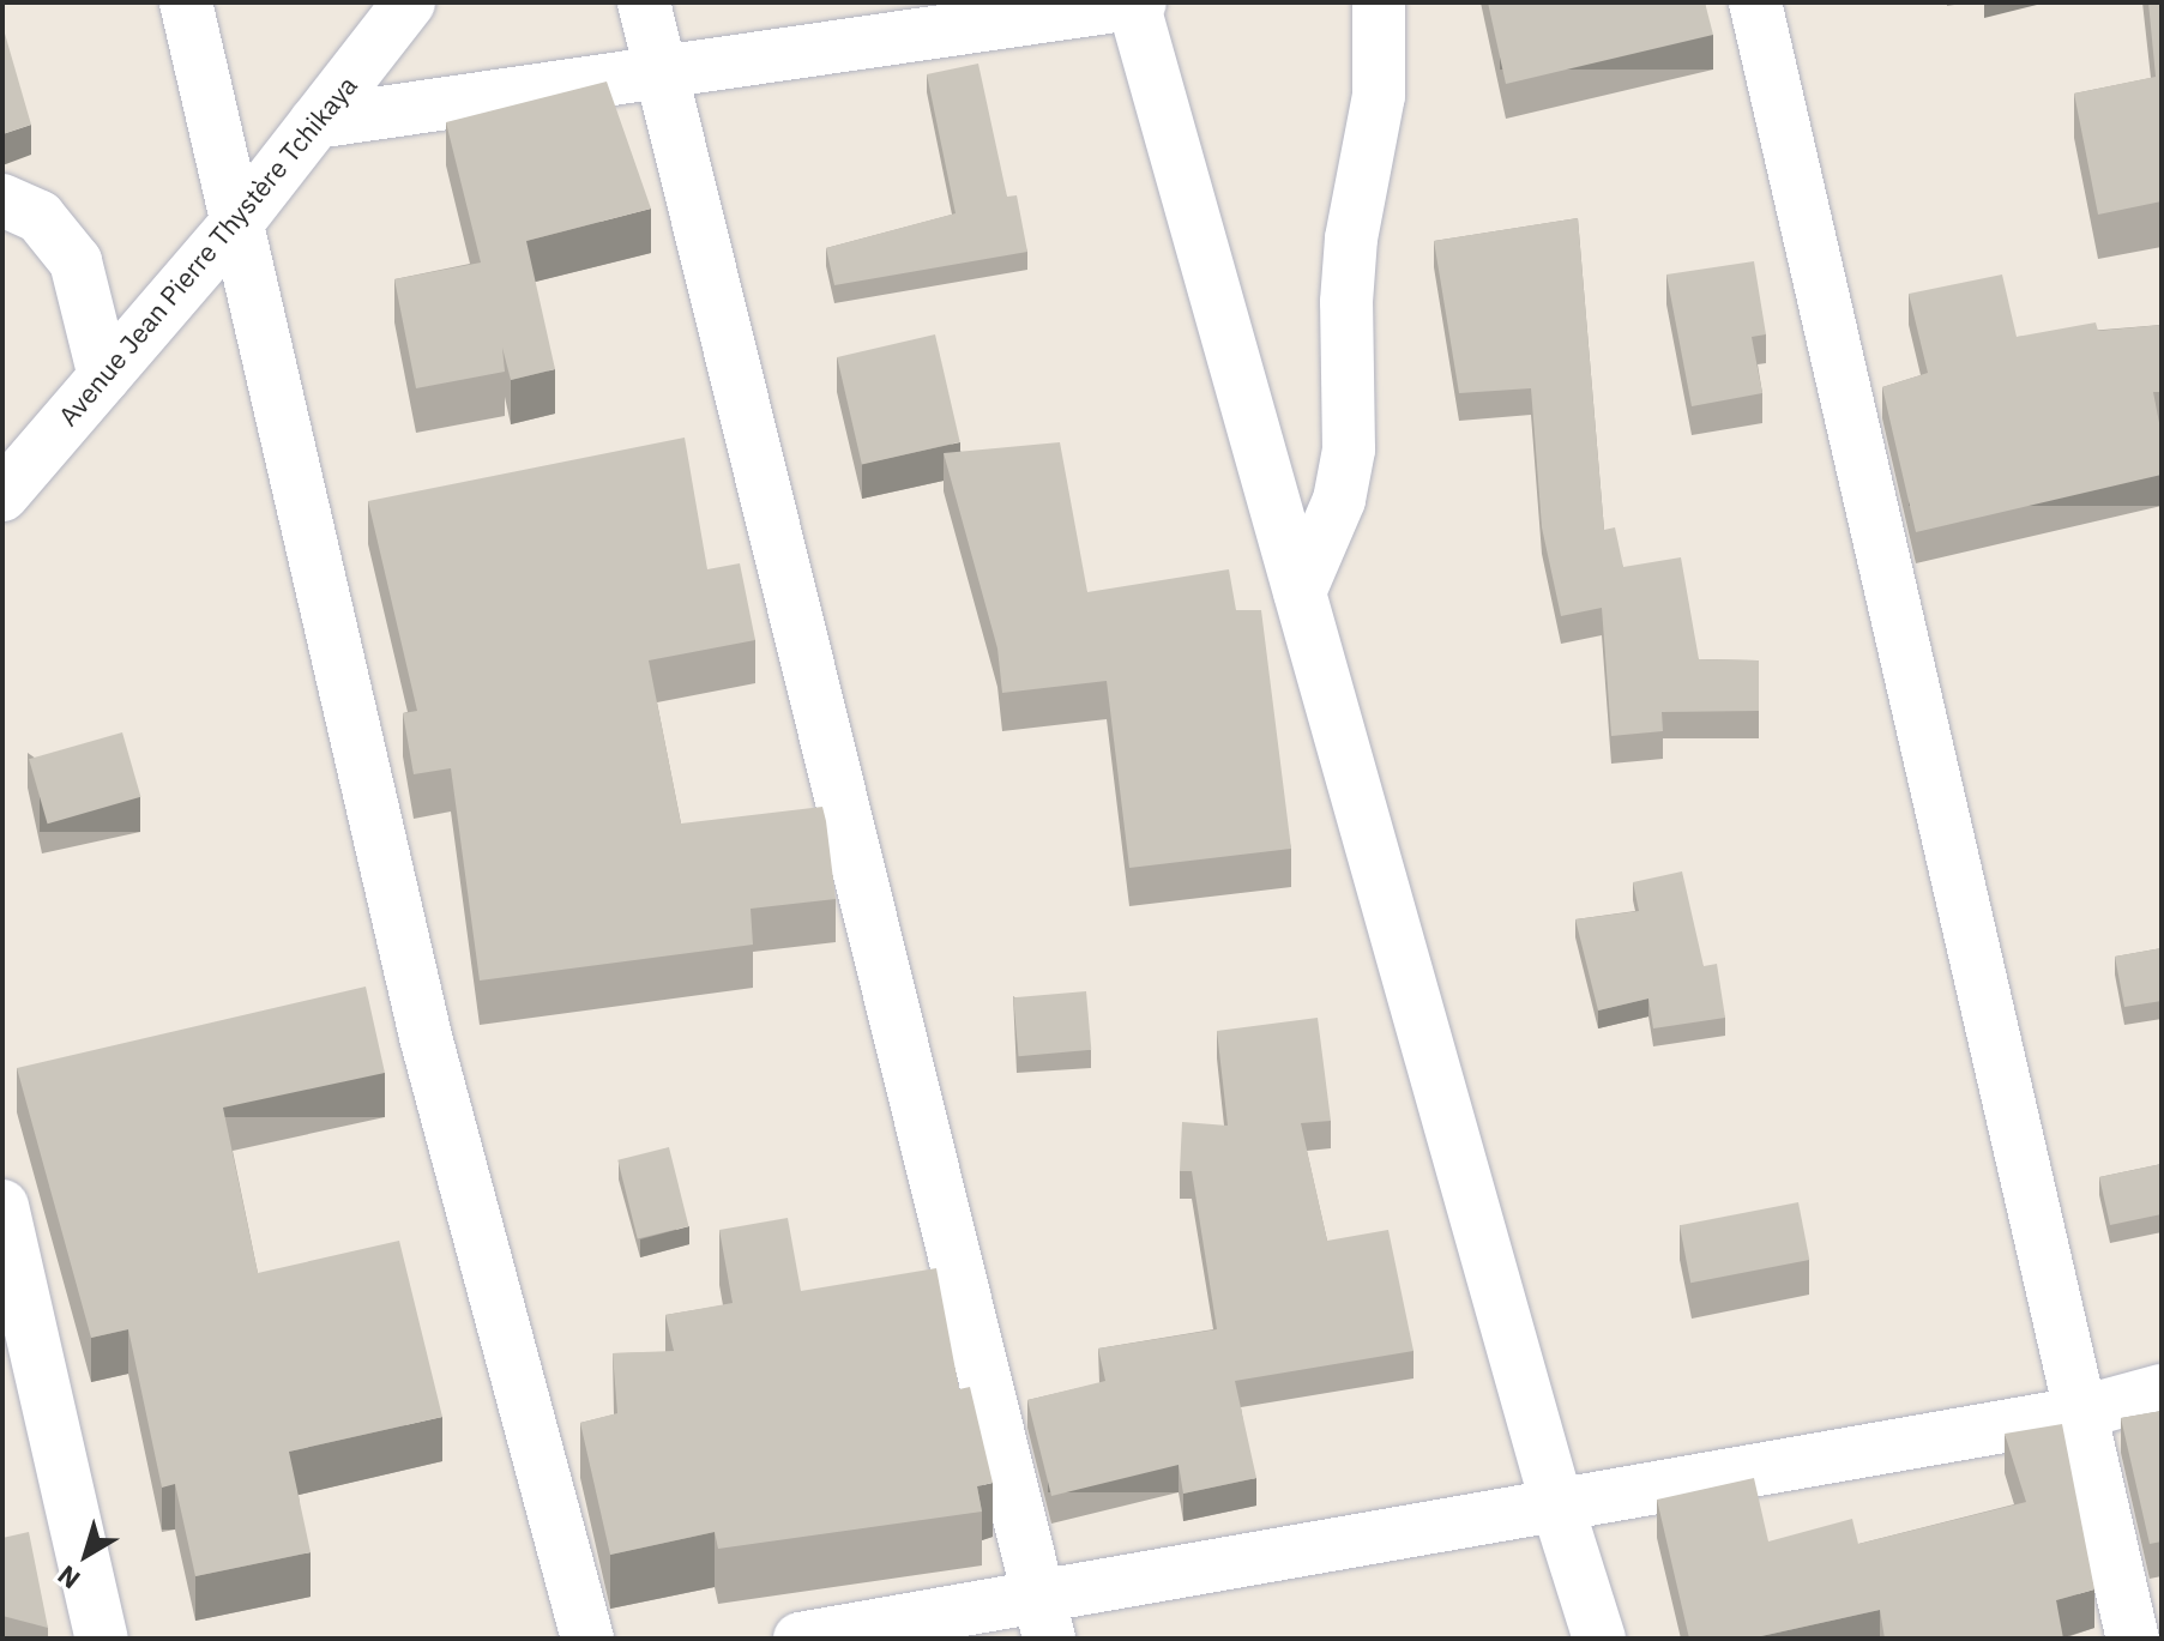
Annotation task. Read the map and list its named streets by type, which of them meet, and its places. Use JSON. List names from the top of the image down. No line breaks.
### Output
{"streets":{"street":["Avenue Jean Pierre Thystère Tchikaya"]},"north":"bottom left"}
